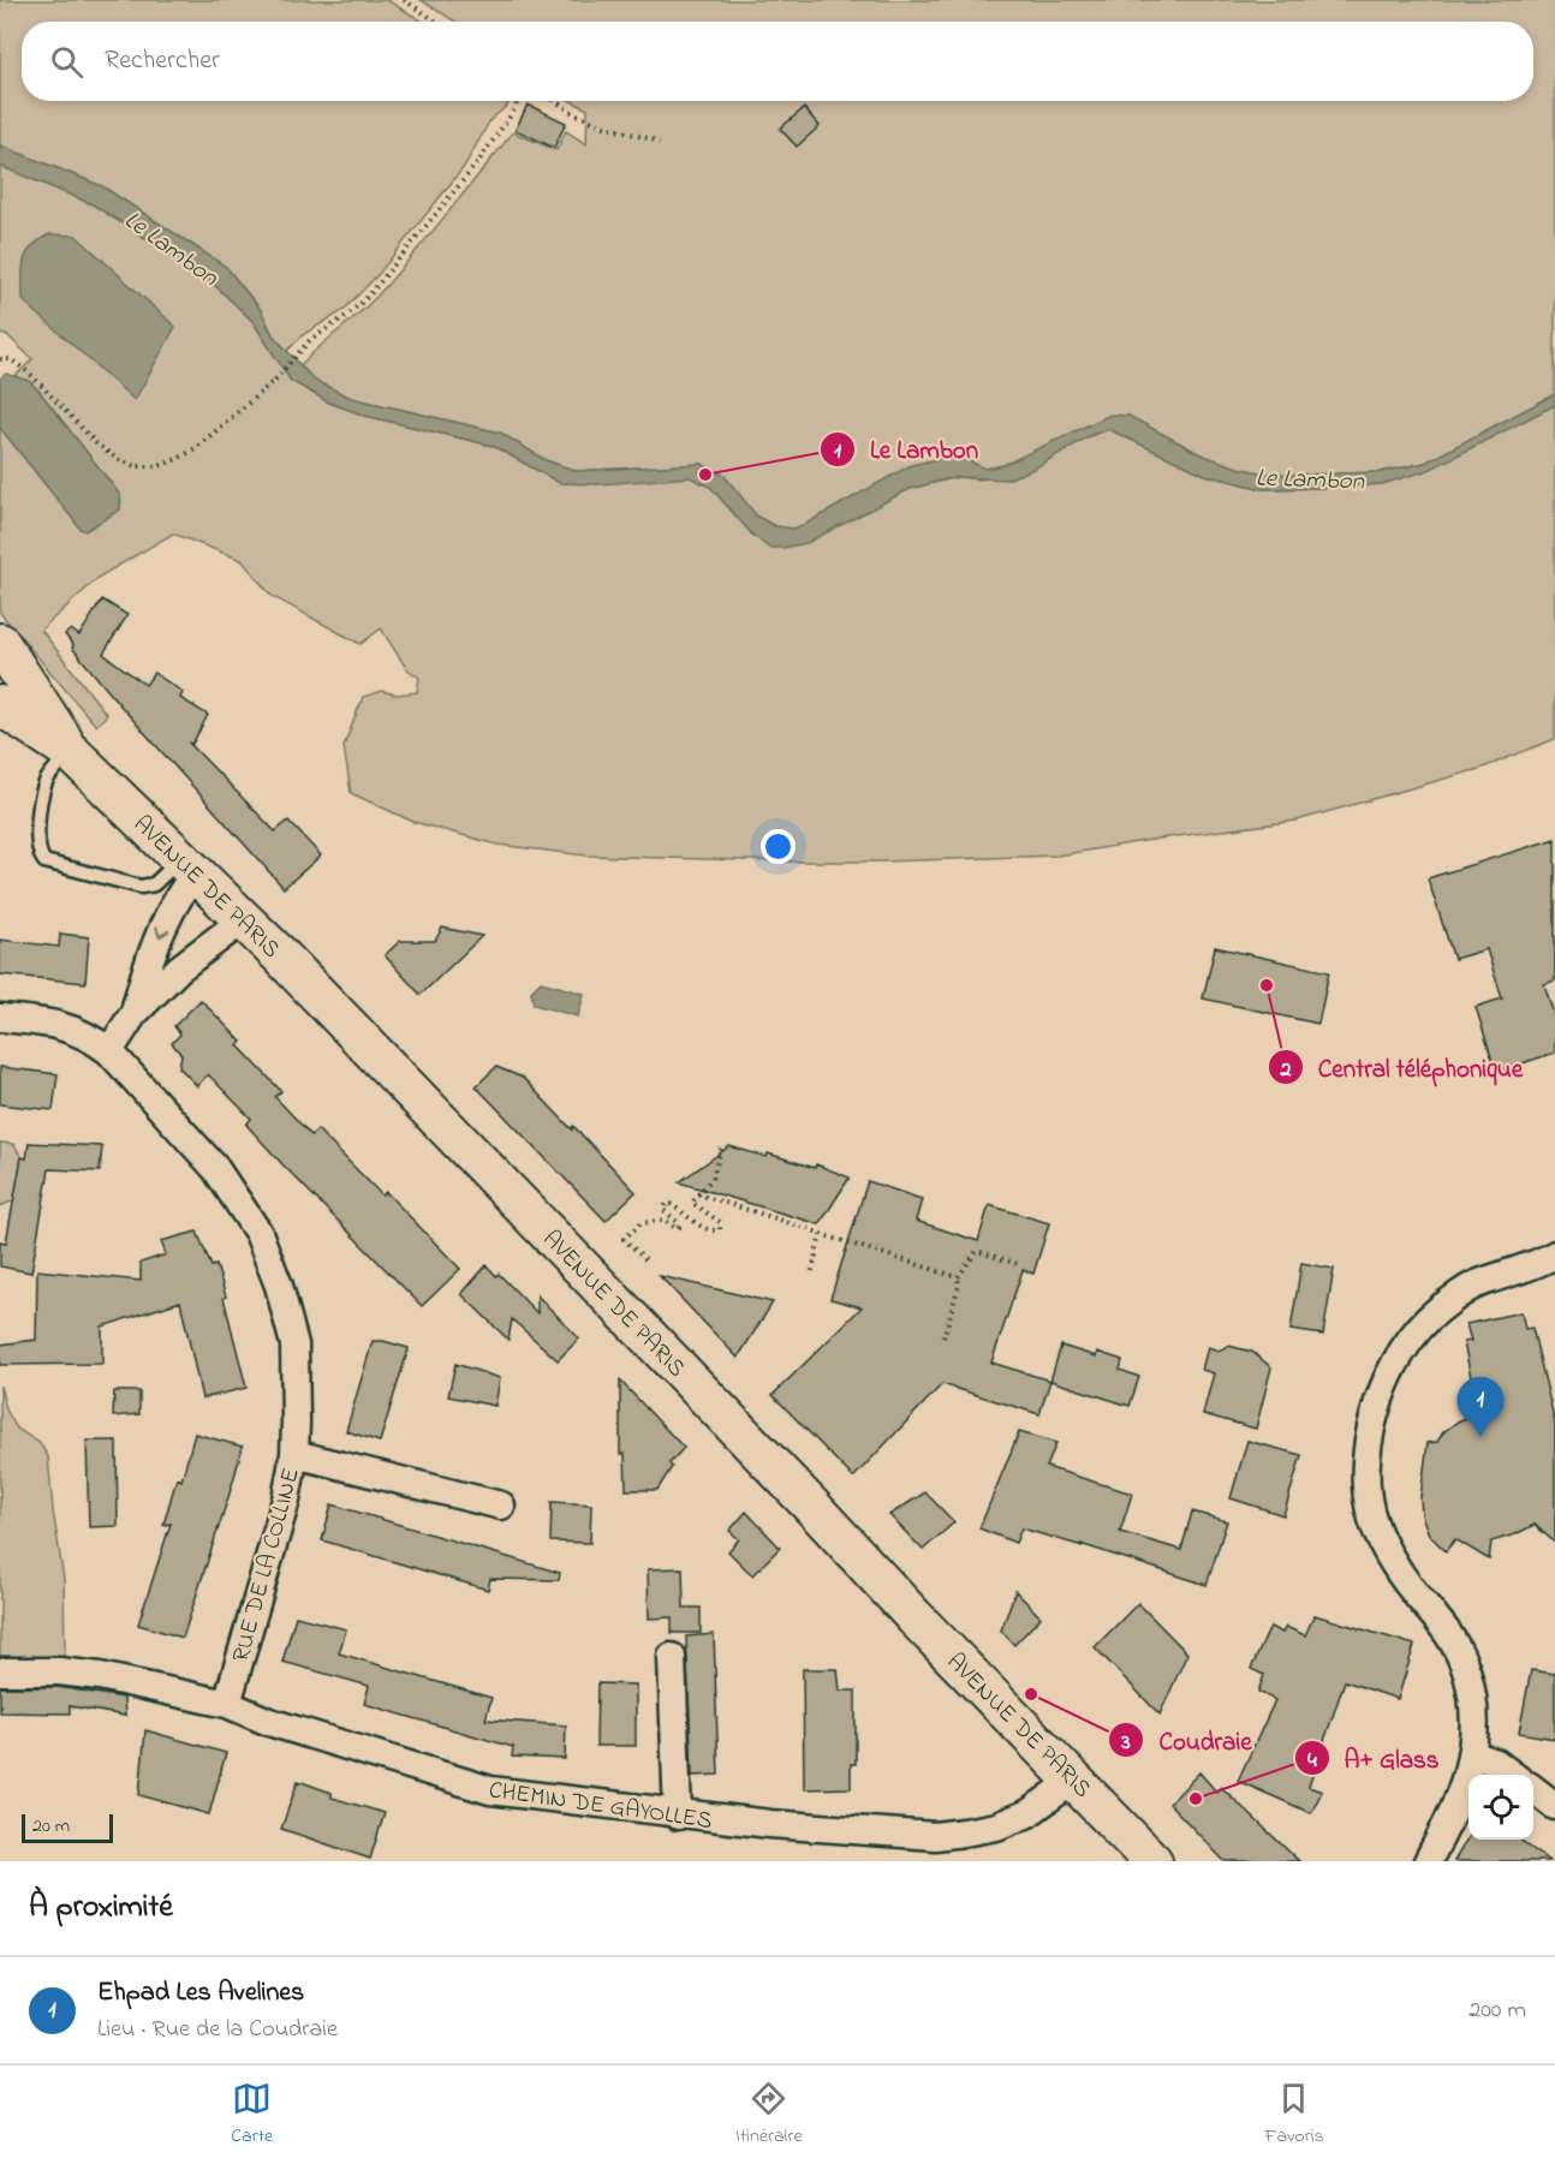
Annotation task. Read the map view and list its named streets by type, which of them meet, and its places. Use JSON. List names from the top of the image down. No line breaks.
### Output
{"streets":{"main road":["AVENUE DE PARIS"],"street":["RUE DE LA COLLINE","CHEMIN DE GAYOLLES"]},"crossings":[["AVENUE DE PARIS","CHEMIN DE GAYOLLES"],["RUE DE LA COLLINE","CHEMIN DE GAYOLLES"]],"water":["Le Lambon"],"places":["Le Lambon","Central téléphonique","Coudraie","A+ Glass"],"scale_bar":"20 m","page":{"search":"Rechercher","pins":"1","scale":"20 m","heading":"À proximité","list":[{"mark":"1","name":"Ehpad Les Avelines","note":"Lieu · Rue de la Coudraie","value":"200 m"}],"nav":["Carte","Itinéraire","Favoris"]}}
